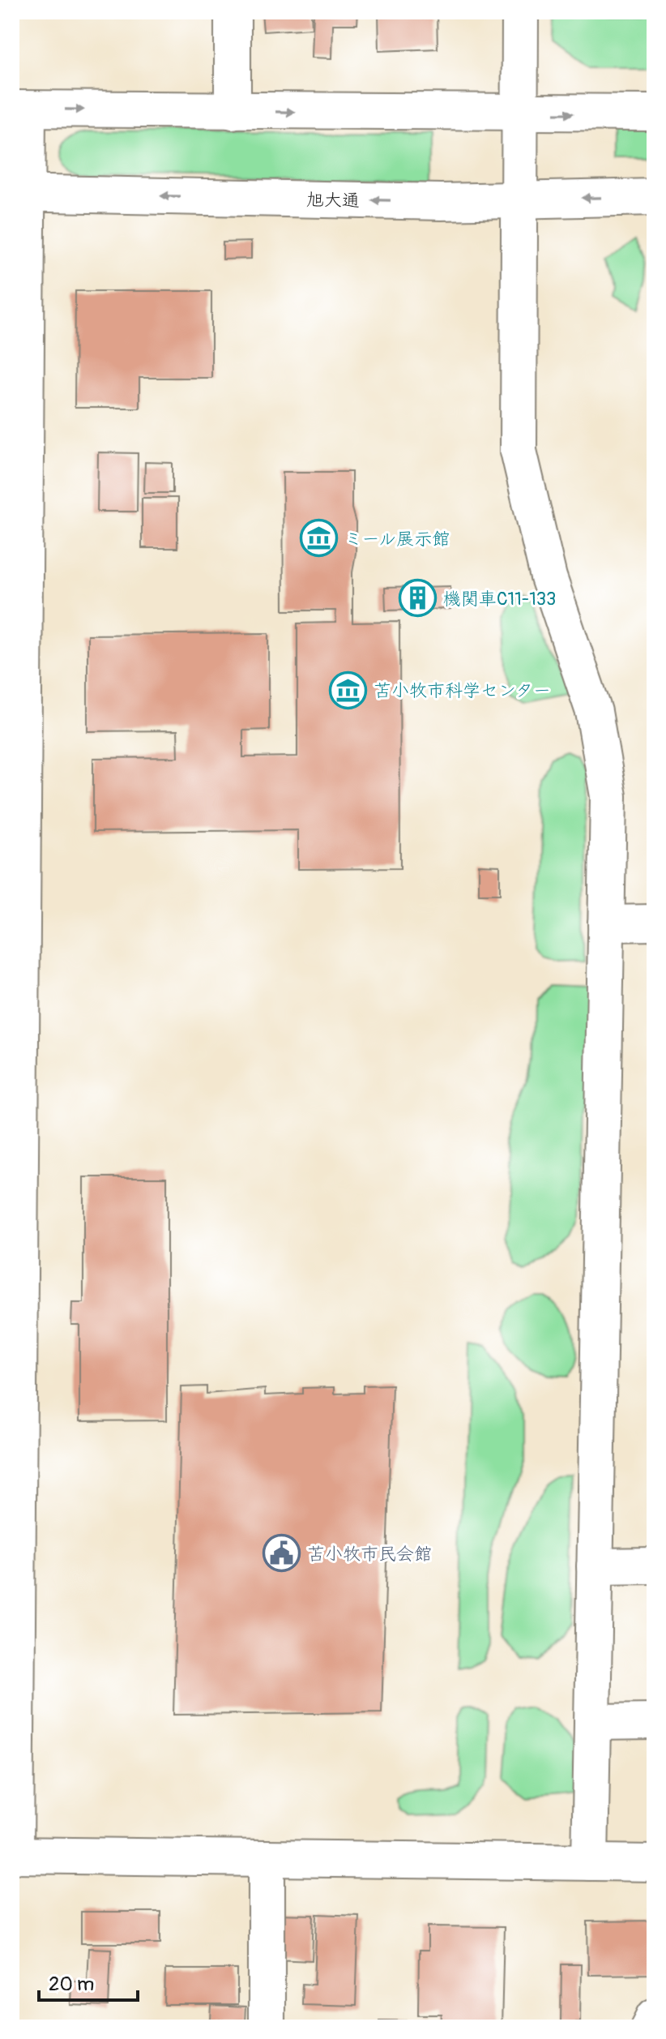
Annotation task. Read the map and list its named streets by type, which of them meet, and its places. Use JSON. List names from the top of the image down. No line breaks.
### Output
{"streets":{"street":["旭大通"]},"places":{"museum":["ミール展示館","苫小牧市科学センター"],"building":["機関車C11-133"],"public building":["苫小牧市民会館"]},"scale_bar":"20 m"}
